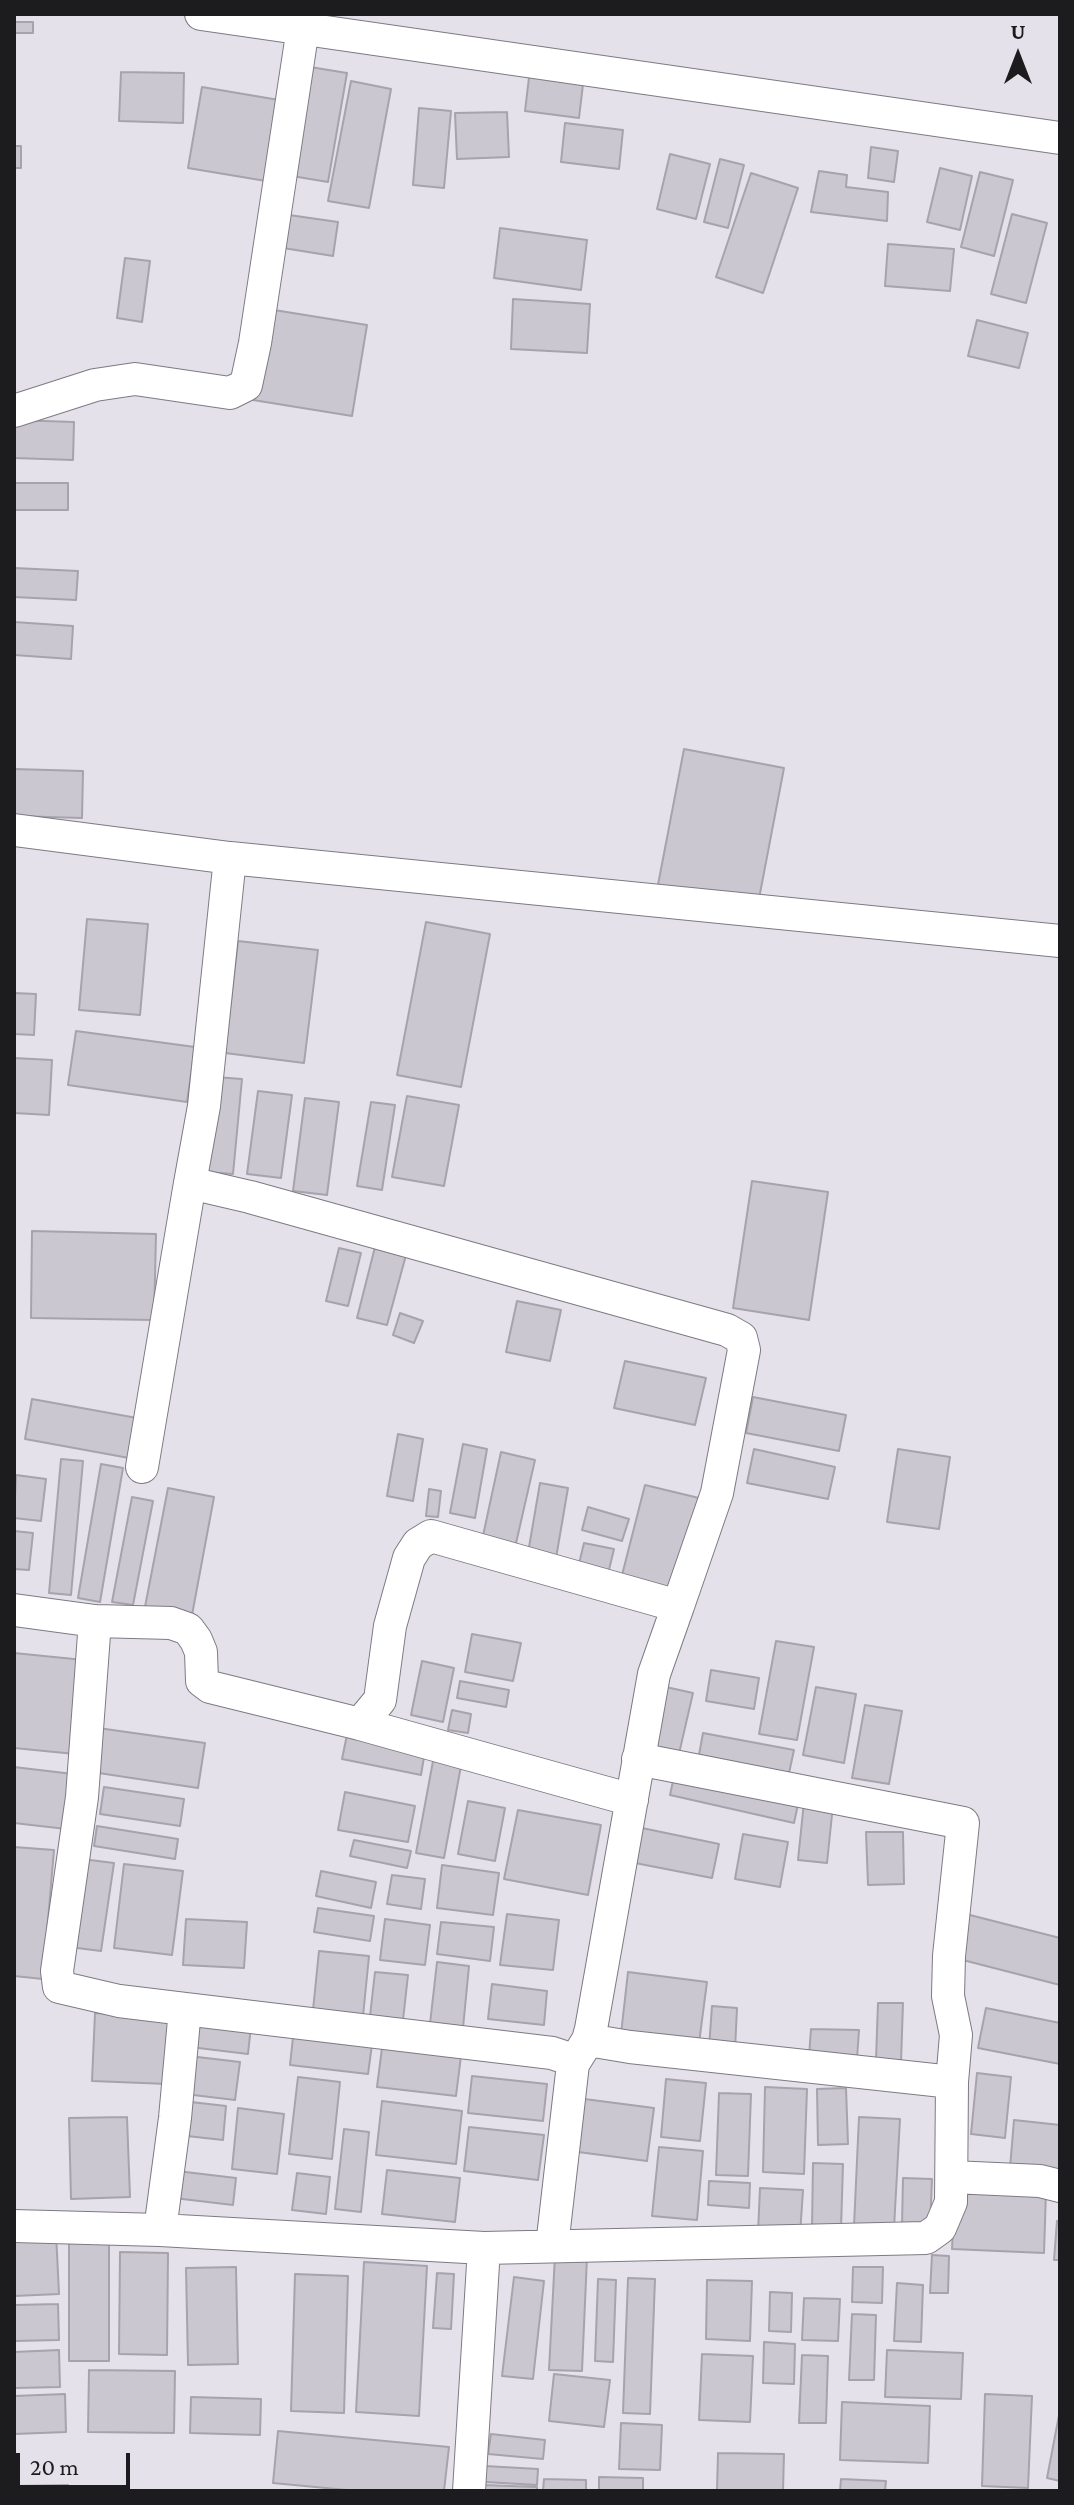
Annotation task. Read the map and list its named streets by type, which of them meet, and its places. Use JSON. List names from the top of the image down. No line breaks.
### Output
{"scale_bar":"20 m","north":"top"}
